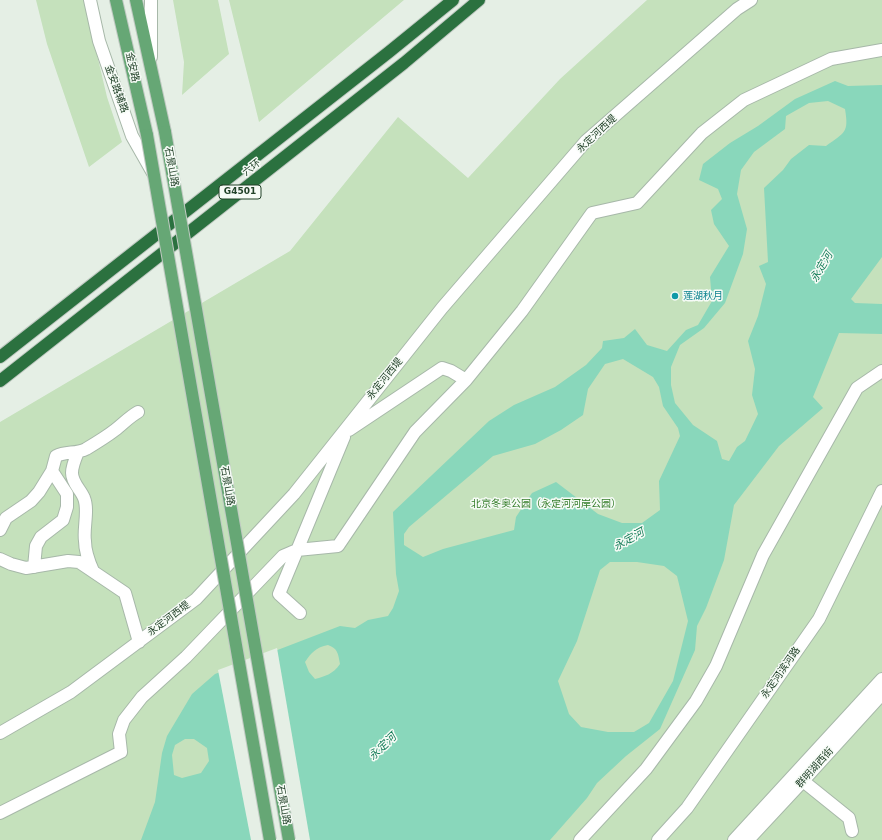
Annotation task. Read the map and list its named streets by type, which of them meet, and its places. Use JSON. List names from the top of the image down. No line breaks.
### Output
{"streets":{"highway":["六环","G4501"],"main road":["金安路","石景山路"],"street":["金安路辅路","永定河西堤","永定河滨河路","群明湖西街"]},"crossings":[["金安路","石景山路"],["金安路辅路","石景山路"]],"water":["永定河"],"parks":["北京冬奥公园（永定河河岸公园）"],"places":["莲湖秋月"]}
